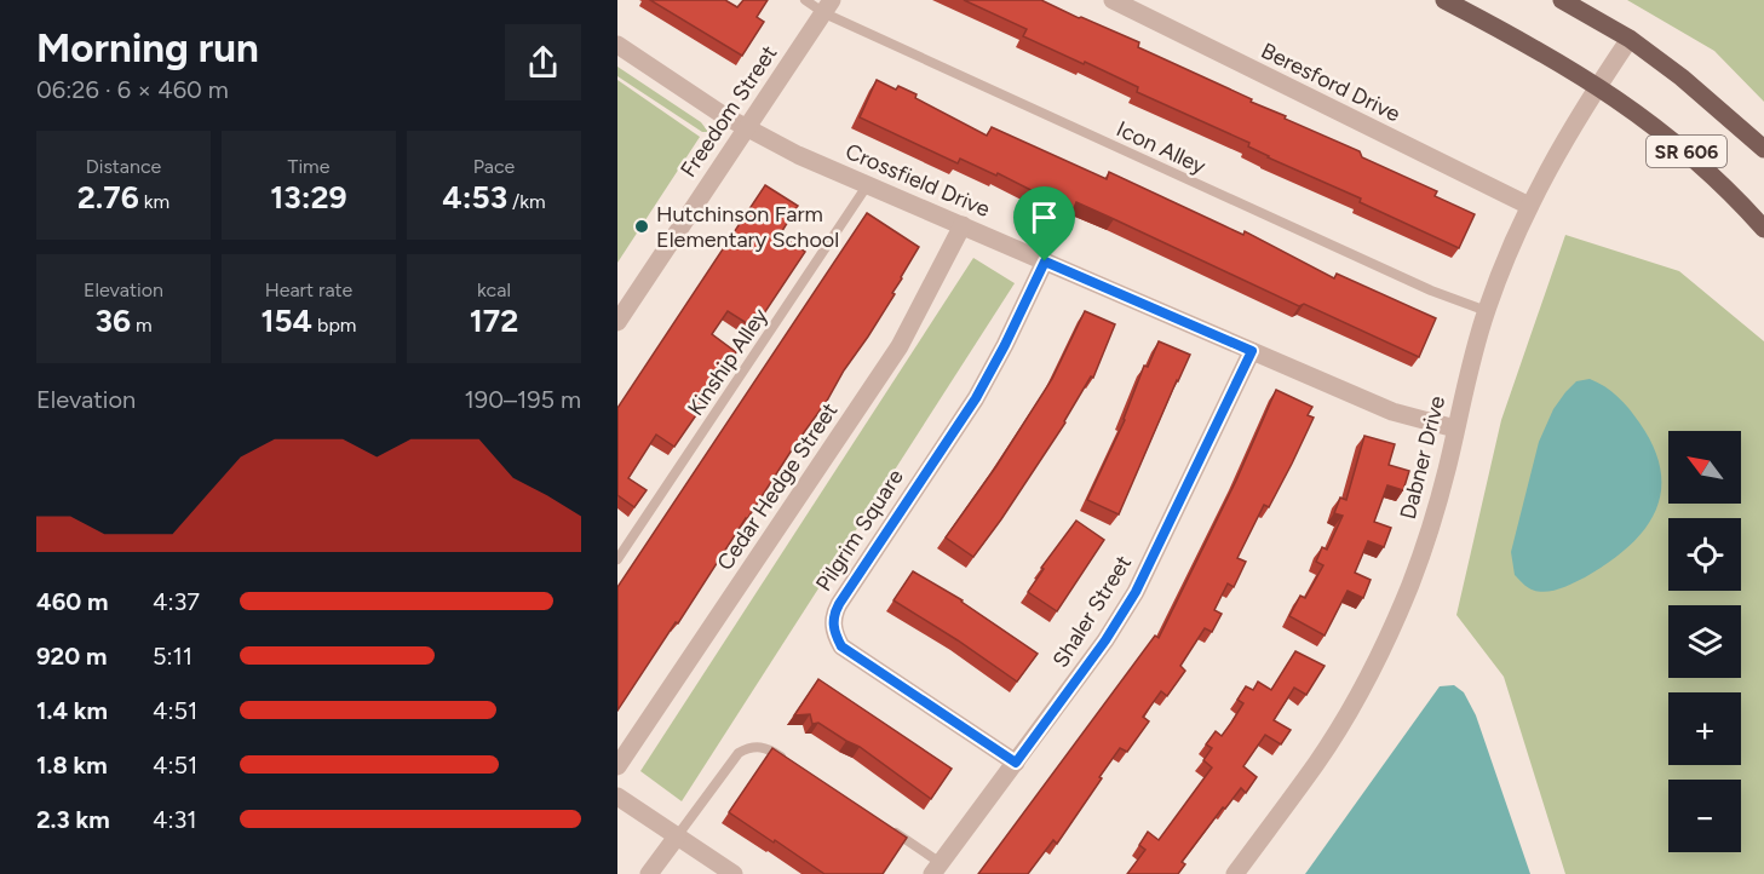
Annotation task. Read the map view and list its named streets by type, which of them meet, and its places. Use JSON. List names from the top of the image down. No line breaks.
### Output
{"streets":{"main road":["SR 606"],"street":["Beresford Drive","Freedom Street","Crossfield Drive","Dabner Drive","Cedar Hedge Street","Pilgrim Square","Shaler Street"],"lane":["Icon Alley","Kinship Alley"]},"crossings":[["Beresford Drive","Dabner Drive"],["Freedom Street","Icon Alley"],["Freedom Street","Crossfield Drive"],["Icon Alley","Dabner Drive"],["SR 606","Dabner Drive"],["Crossfield Drive","Kinship Alley"],["Crossfield Drive","Dabner Drive"],["Crossfield Drive","Cedar Hedge Street"],["Crossfield Drive","Pilgrim Square"],["Crossfield Drive","Shaler Street"],["Pilgrim Square","Shaler Street"]],"places":["Hutchinson Farm Elementary School"],"north":"top left","page":{"heading":["Morning run","06:26 · 6 × 460 m"],"stats":[["Distance","2.76 km"],["Time","13:29"],["Pace","4:53 /km"],["Elevation","36 m"],["Heart rate","154 bpm"],["kcal","172"]],"chart":["Elevation","190–195 m"],"map_buttons":["+","−"],"list":[{"name":"460 m","note":"4:37"},{"name":"920 m","note":"5:11"},{"name":"1.4 km","note":"4:51"},{"name":"1.8 km","note":"4:51"},{"name":"2.3 km","note":"4:31"}]}}
